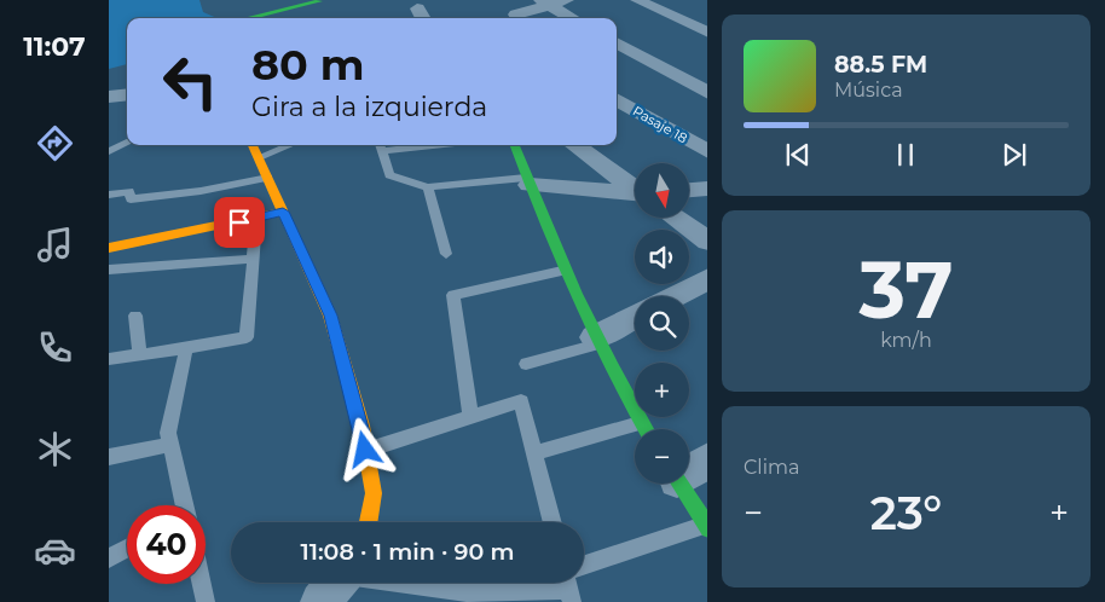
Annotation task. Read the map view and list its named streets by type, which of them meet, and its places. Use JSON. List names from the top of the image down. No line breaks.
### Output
{"streets":{"street":["Pasaje 18"]},"north":"bottom","page":{"tabs":"11:07","turn":["80 m","Gira a la izquierda"],"song":["88.5 FM","Música"],"map_buttons":["+","−"],"tile":[["37","km/h"],"Clima"],"heat":["−","23°","+"],"limit":"40","trip":"11:08 · 1 min · 90 m"}}
